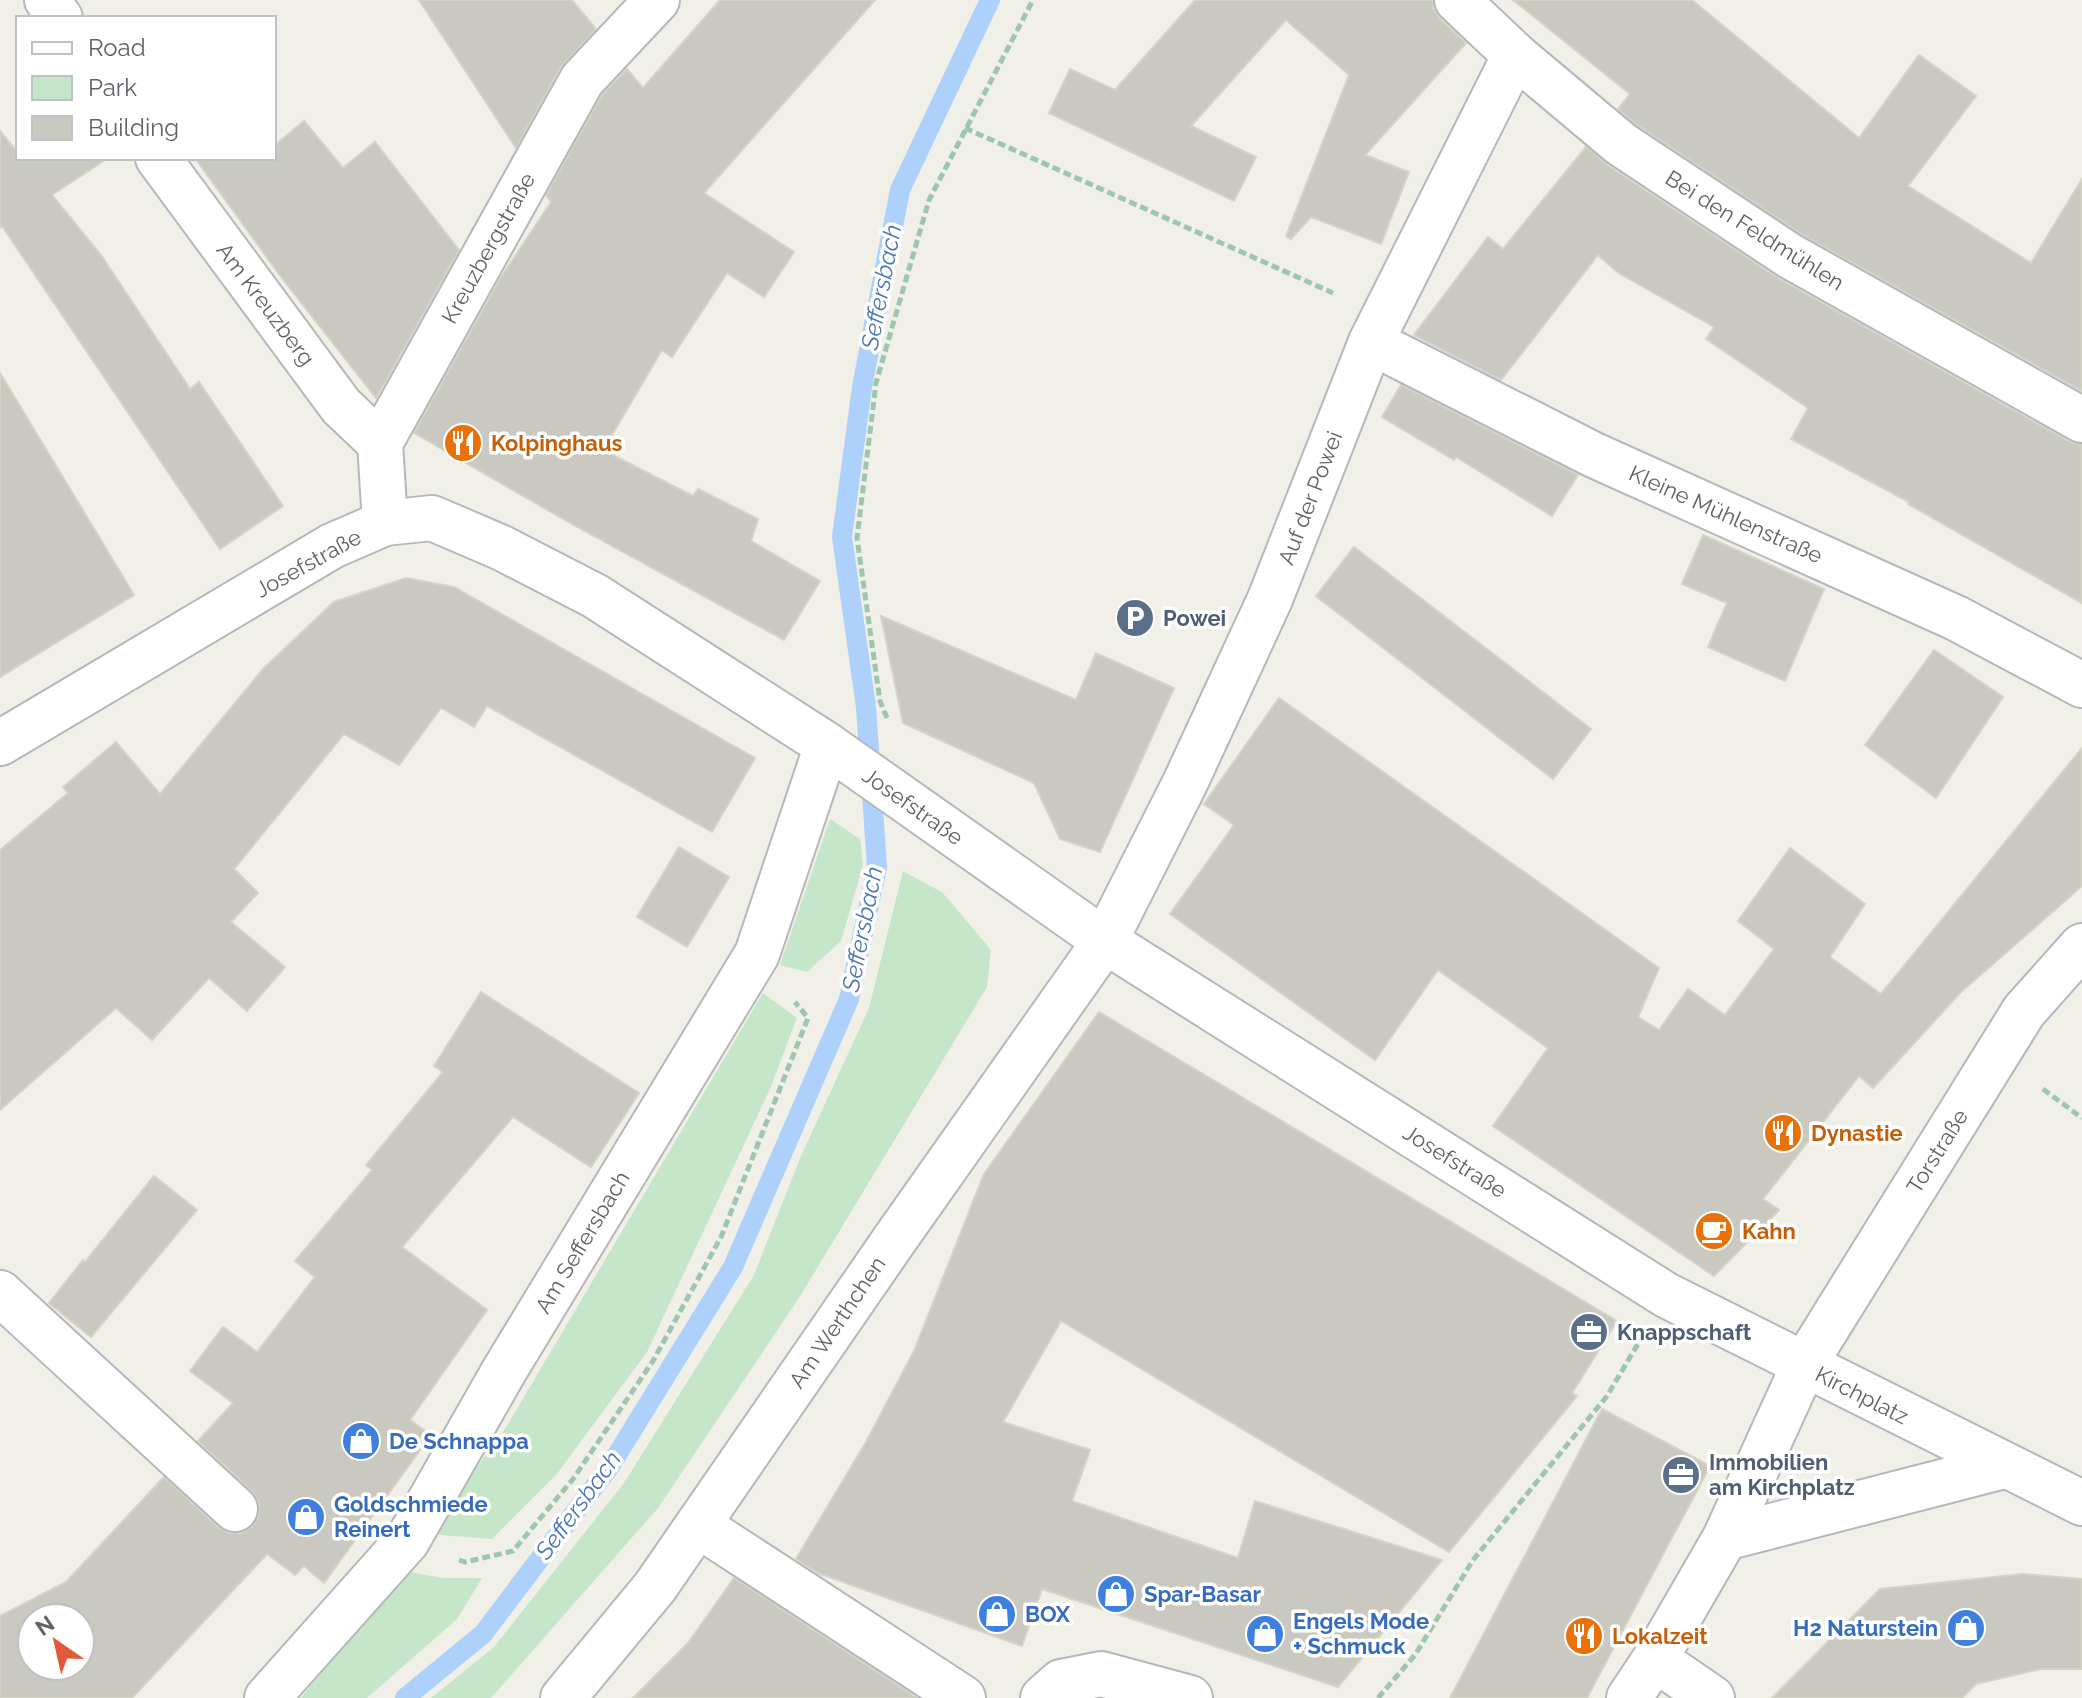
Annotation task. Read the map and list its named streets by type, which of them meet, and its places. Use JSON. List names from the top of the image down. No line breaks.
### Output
{"streets":{"street":["Bei den Feldmühlen","Kreuzbergstraße","Am Kreuzberg","Auf der Powei","Kleine Mühlenstraße","Josefstraße","Torstraße","Am Seffersbach","Am Werthchen","Kirchplatz"]},"crossings":[["Bei den Feldmühlen","Auf der Powei"],["Kreuzbergstraße","Am Kreuzberg"],["Auf der Powei","Kleine Mühlenstraße"],["Auf der Powei","Josefstraße"],["Auf der Powei","Am Werthchen"],["Josefstraße","Torstraße"],["Josefstraße","Am Seffersbach"],["Josefstraße","Am Werthchen"],["Josefstraße","Kirchplatz"],["Torstraße","Kirchplatz"]],"water":["Seffersbach"],"places":{"restaurant":["Kolpinghaus","Dynastie","Lokalzeit"],"parking":["Powei"],"cafe":["Kahn"],"office":["Knappschaft","Immobilien am Kirchplatz"],"shop":["De Schnappa","Goldschmiede Reinert","Spar-Basar","BOX","H2 Naturstein","Engels Mode + Schmuck"]},"legend":["Road","Park","Building"],"north":"top left"}
